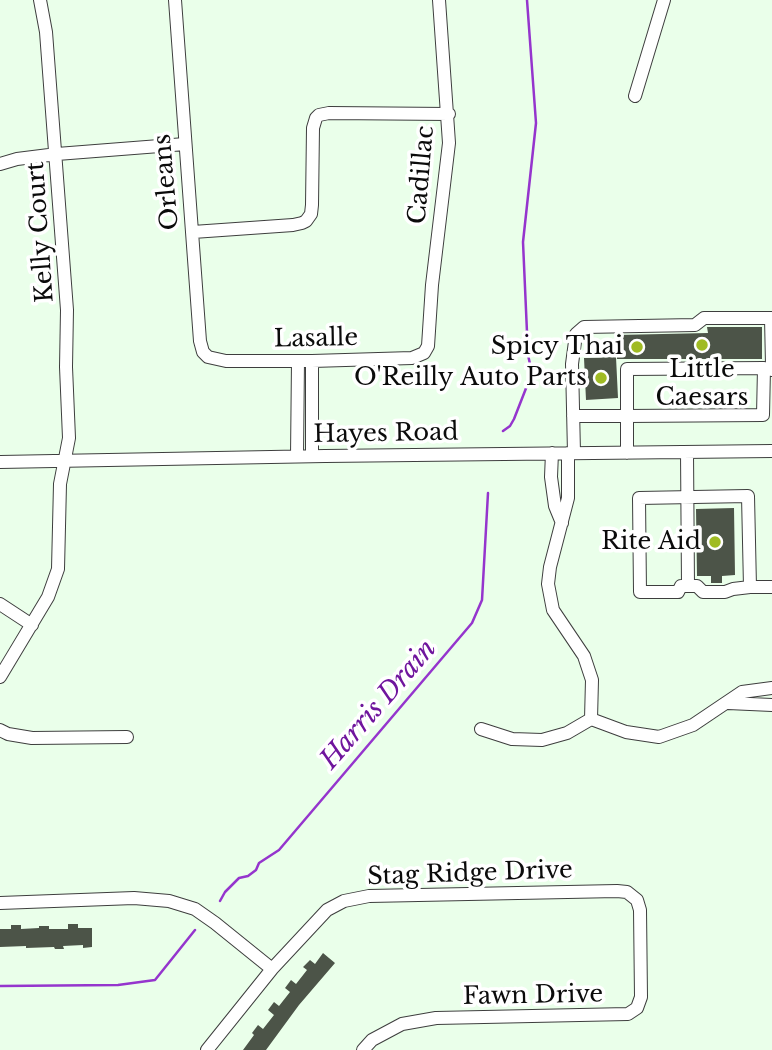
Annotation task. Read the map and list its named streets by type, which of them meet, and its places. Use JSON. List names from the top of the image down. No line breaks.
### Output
{"streets":{"street":["Cadillac","Orleans","Kelly Court","Lasalle","Hayes Road","Stag Ridge Drive","Fawn Drive"]},"crossings":[["Cadillac","Lasalle"],["Orleans","Lasalle"],["Kelly Court","Hayes Road"],["Stag Ridge Drive","Fawn Drive"]],"water":["Harris Drain"],"places":["Little Caesars","Spicy Thai","O'Reilly Auto Parts","Rite Aid"]}
